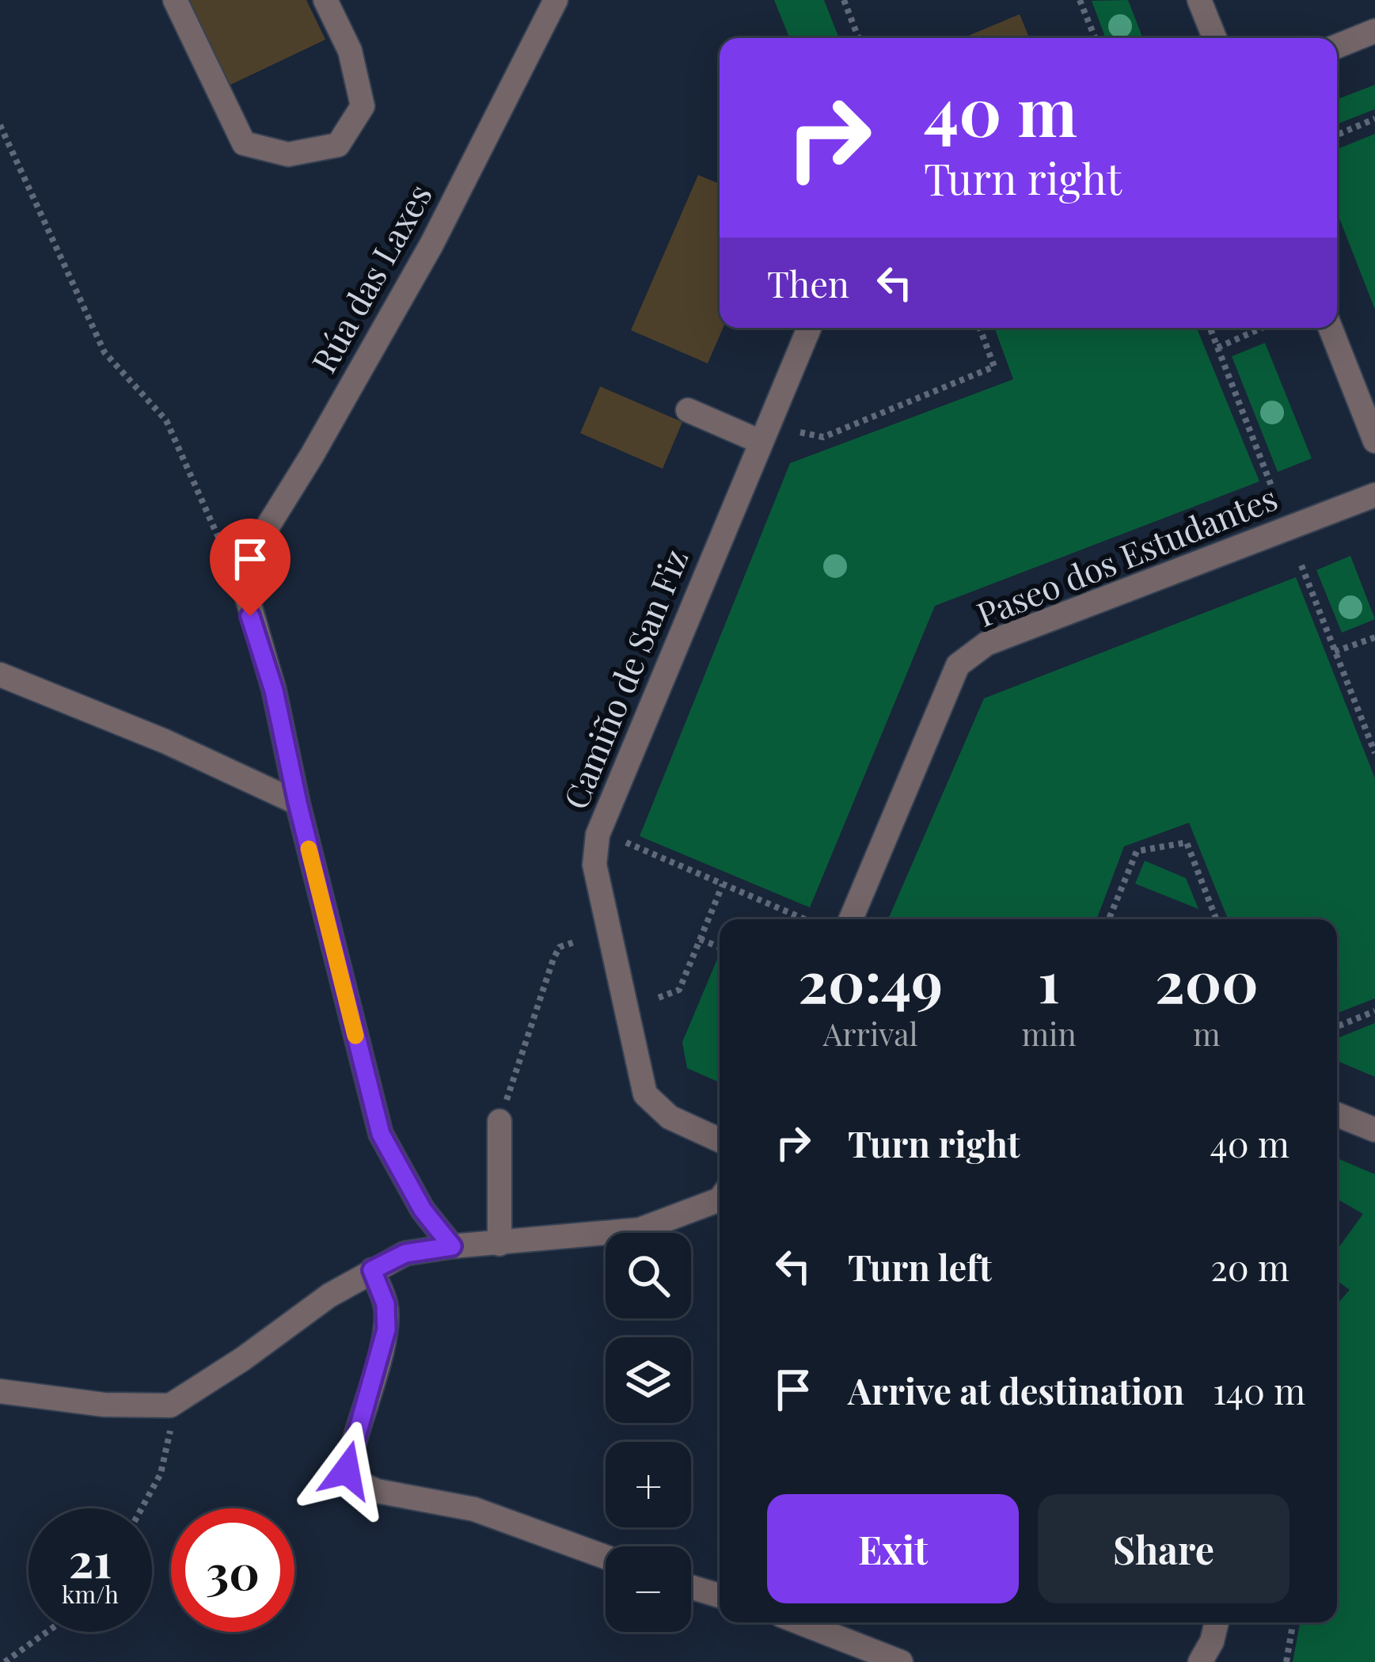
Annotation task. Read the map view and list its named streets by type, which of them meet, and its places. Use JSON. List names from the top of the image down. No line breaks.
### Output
{"streets":{"street":["Rúa das Laxes","Paseo dos Estudantes","Camiño de San Fiz"]},"page":{"turn":["40 m","Turn right"],"then":"Then","eta":["20:49","Arrival","1","min","200","m"],"list":[{"name":"Turn right","value":"40 m"},{"name":"Turn left","value":"20 m"},{"name":"Arrive at destination","value":"140 m"}],"map_buttons":["+","−"],"buttons":["Exit","Share"],"speed":"21 km/h","limit":"30"}}
